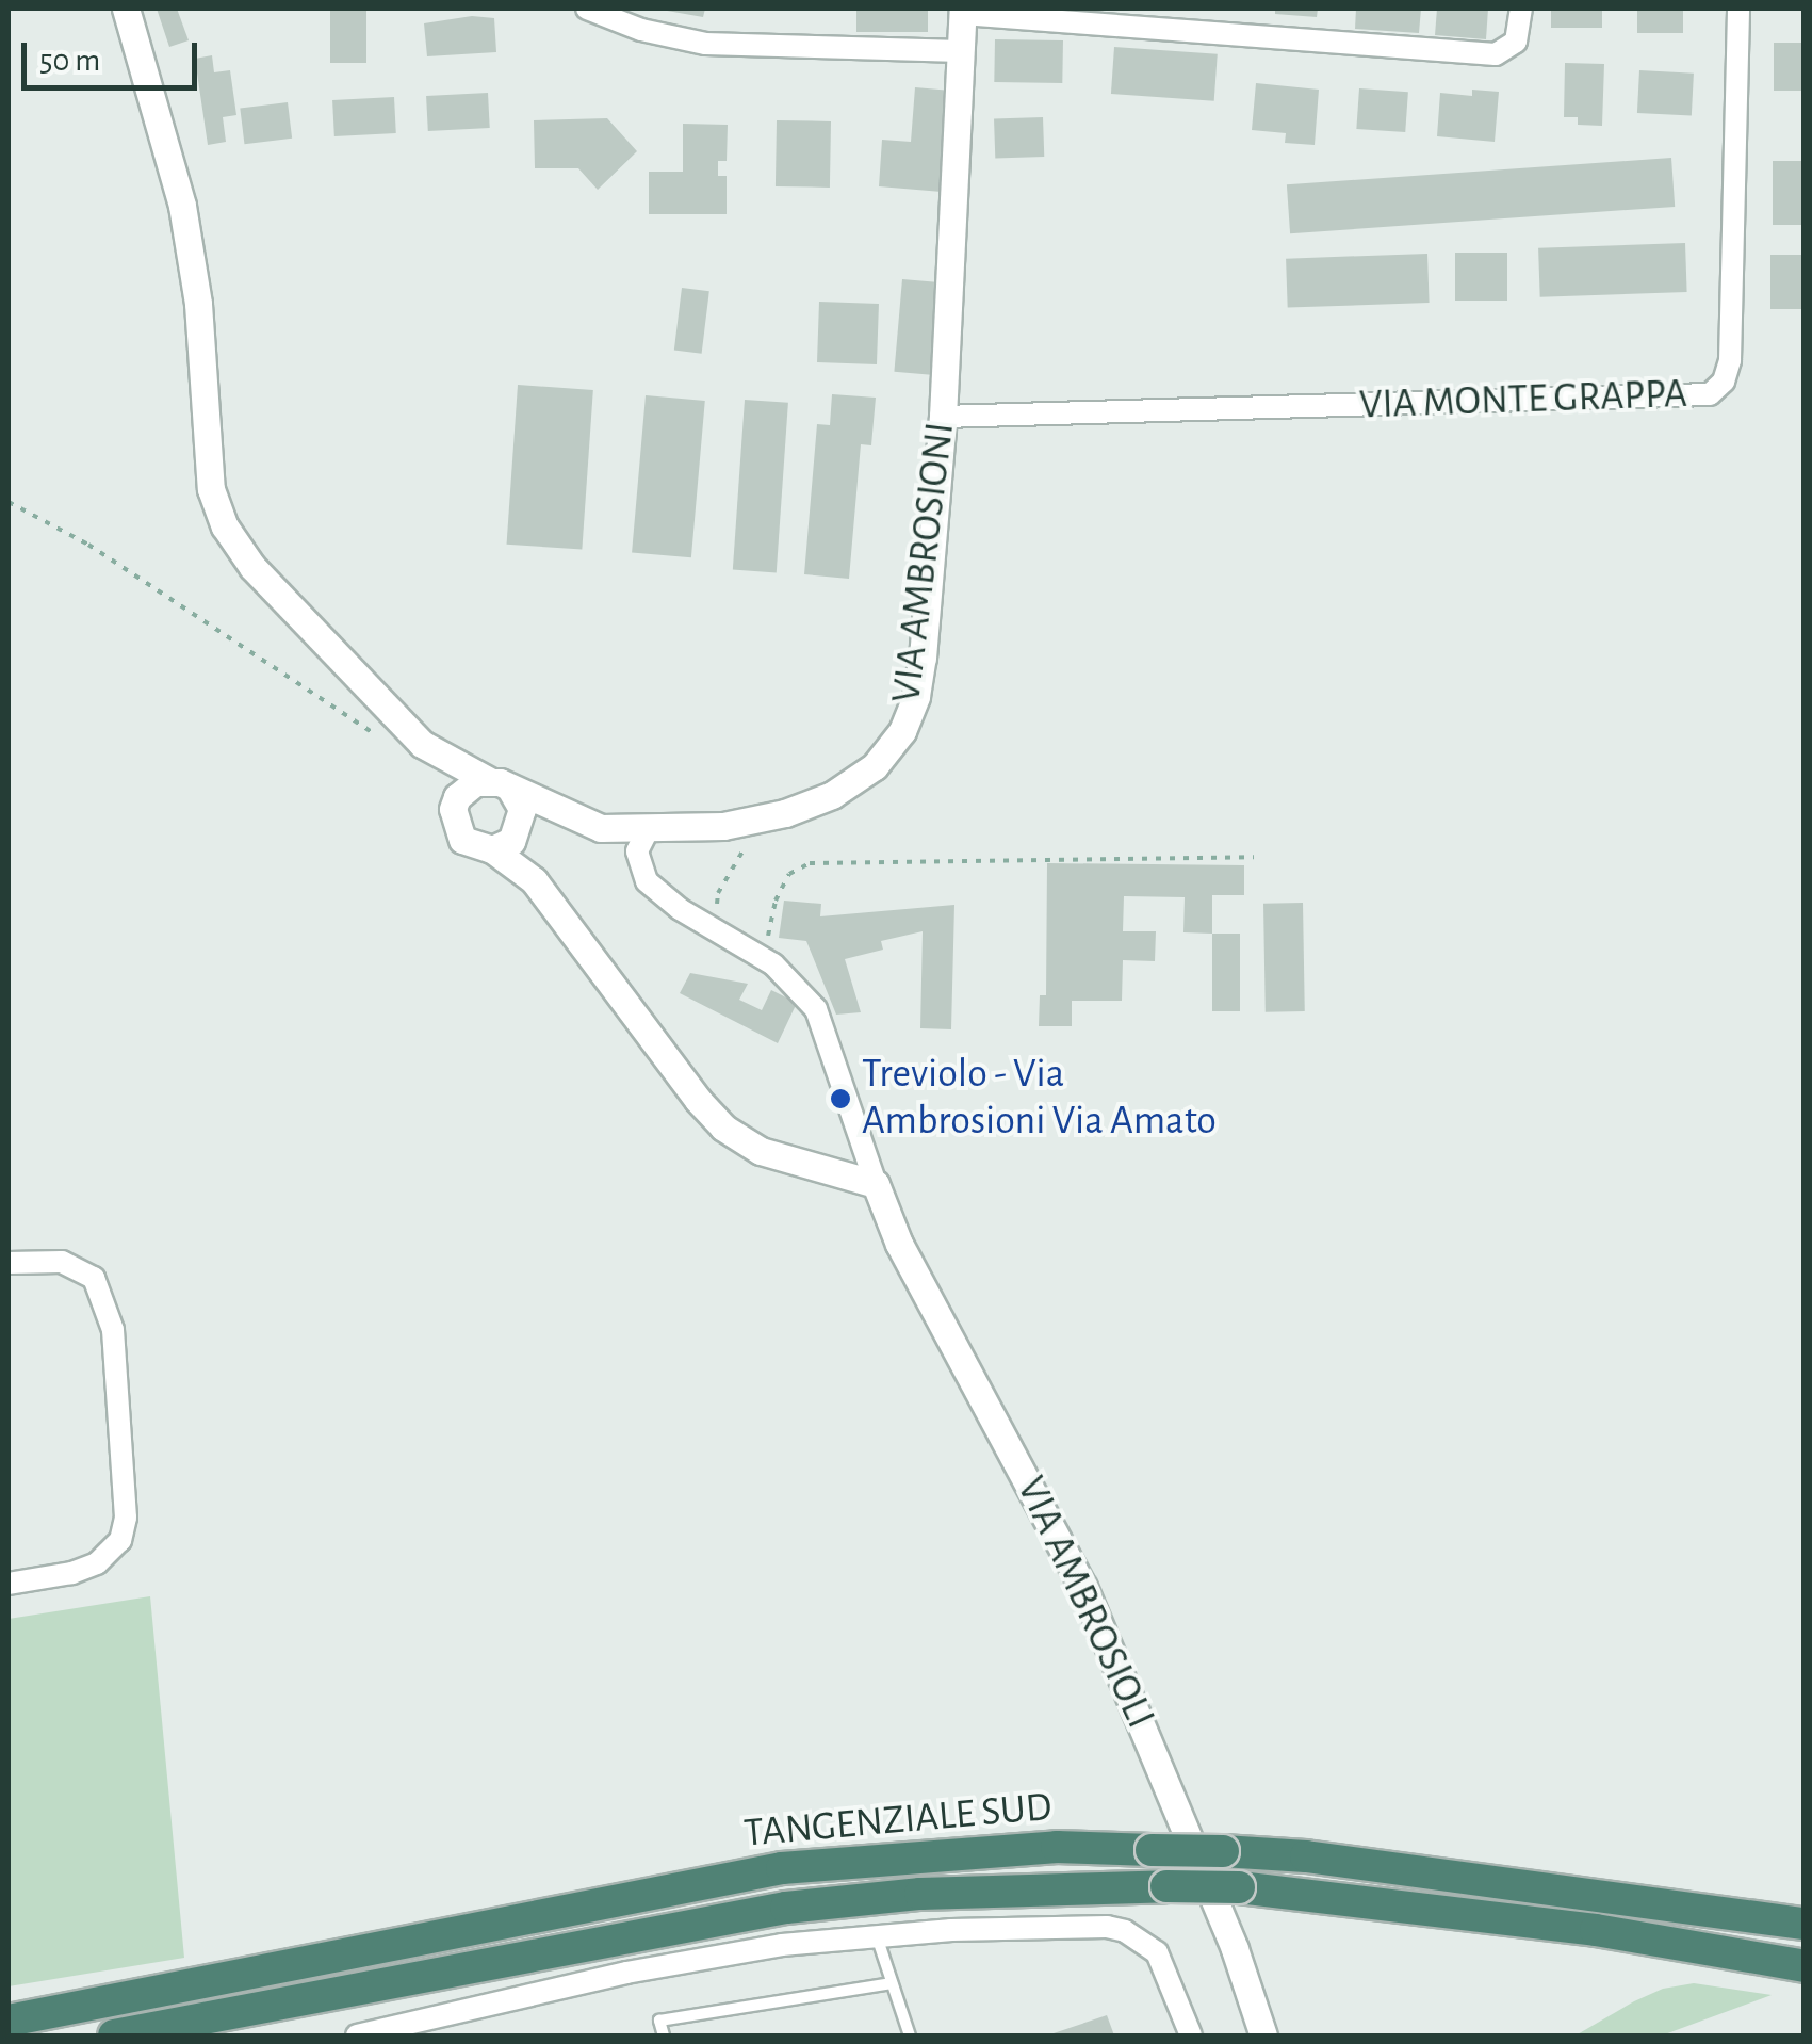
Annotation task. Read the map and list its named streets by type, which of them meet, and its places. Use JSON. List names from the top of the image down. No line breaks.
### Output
{"streets":{"highway":["TANGENZIALE SUD"],"street":["VIA MONTE GRAPPA","VIA AMBROSIONI","VIA AMBROSIOLI"]},"crossings":[["VIA MONTE GRAPPA","VIA AMBROSIONI"]],"places":["Treviolo - Via Ambrosioni Via Amato"],"scale_bar":"50 m"}
